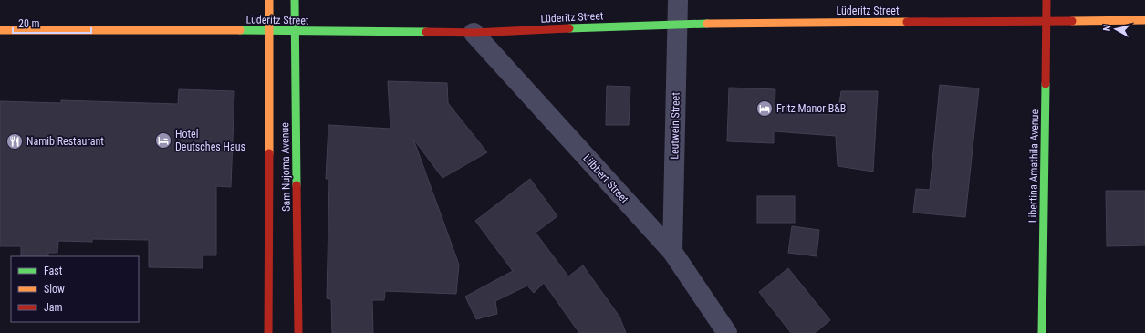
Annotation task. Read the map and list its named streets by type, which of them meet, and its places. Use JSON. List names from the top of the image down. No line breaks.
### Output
{"streets":{"main road":["Lüderitz Street","Libertina Amathila Avenue","Sam Nujoma Avenue"],"street":["Leutwein Street","Lübbert Street"]},"crossings":[["Lüderitz Street","Leutwein Street"],["Lüderitz Street","Libertina Amathila Avenue"],["Lüderitz Street","Sam Nujoma Avenue"],["Lüderitz Street","Lübbert Street"],["Leutwein Street","Lübbert Street"]],"places":{"hotel":["Fritz Manor B&B","Hotel Deutsches Haus"],"restaurant":["Namib Restaurant"]},"legend":["Fast","Slow","Jam"],"scale_bar":"20 m","north":"left"}
